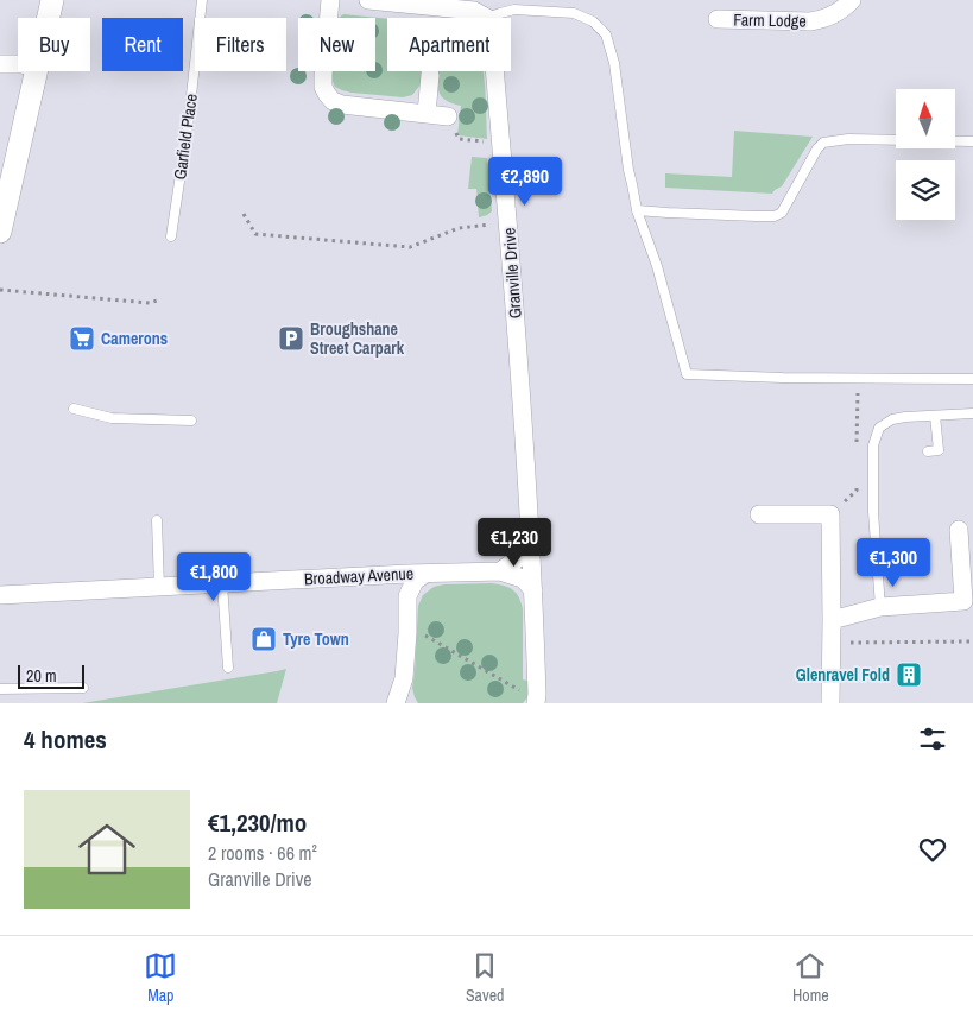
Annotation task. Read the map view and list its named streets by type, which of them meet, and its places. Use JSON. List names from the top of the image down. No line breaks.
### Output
{"streets":{"street":["Farm Lodge","Granville Drive","Broadway Avenue"],"lane":["Garfield Place"]},"crossings":[["Granville Drive","Broadway Avenue"]],"places":{"supermarket":["Camerons"],"parking":["Broughshane Street Carpark"],"shop":["Tyre Town"],"building":["Glenravel Fold"]},"scale_bar":"20 m","north":"top","page":{"chip":["Buy","Rent","Filters","New","Apartment"],"price":["€2,890","€1,230","€1,300","€1,800"],"scale":"20 m","heading":"4 homes","list":[{"name":"€1,230/mo","note":"2 rooms · 66 m² · Granville Drive"}],"tabs":["Map","Saved","Home"]}}
